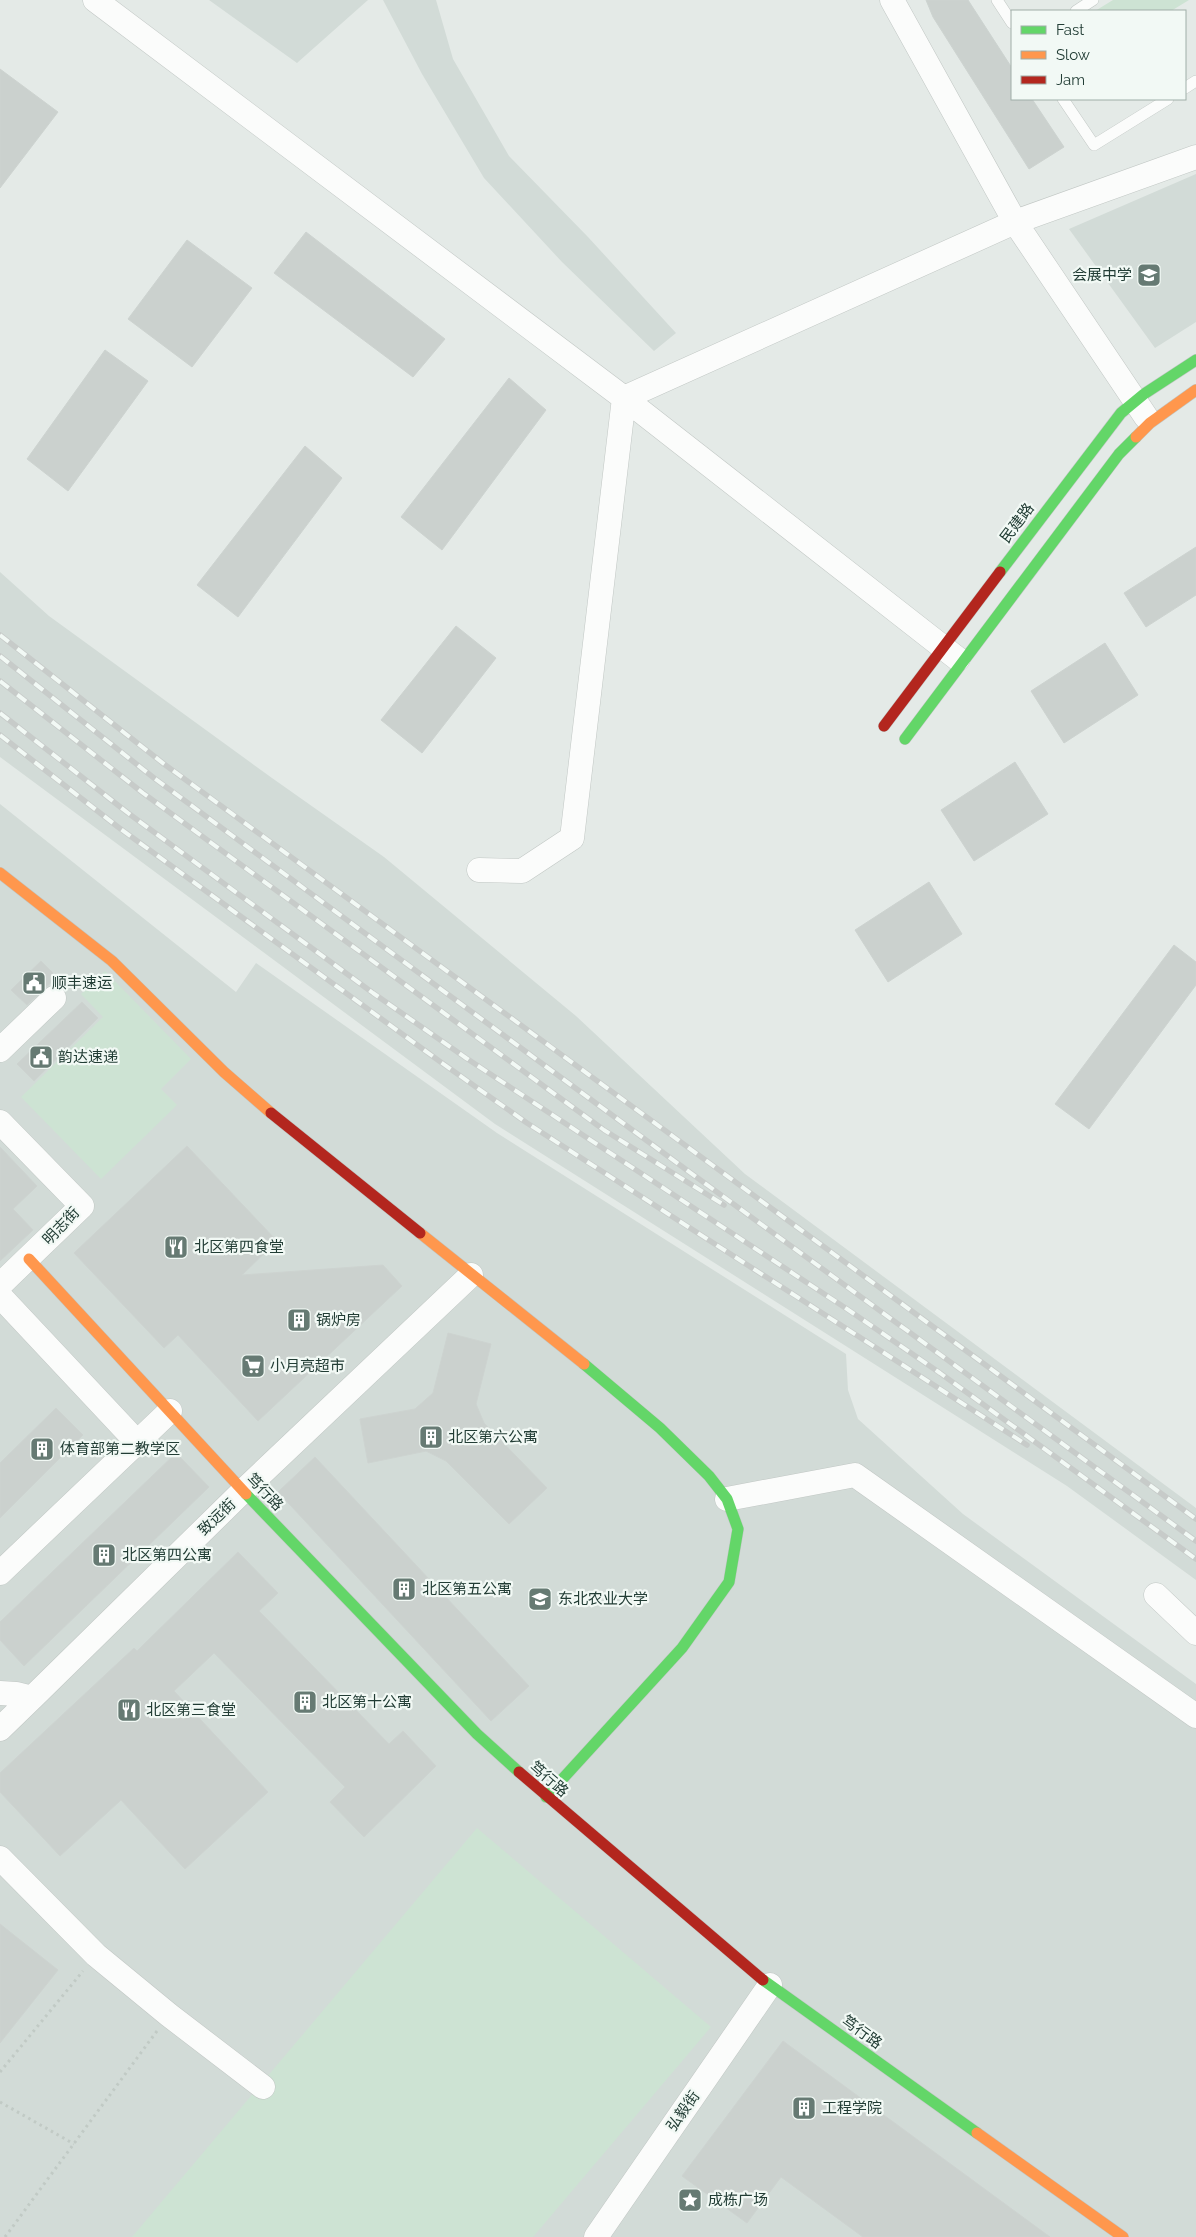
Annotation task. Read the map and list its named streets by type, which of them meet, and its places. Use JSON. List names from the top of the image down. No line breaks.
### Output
{"streets":{"street":["民建路","明志街","笃行路","致远街","弘毅街"]},"crossings":[["明志街","笃行路"],["笃行路","致远街"],["笃行路","弘毅街"]],"places":{"school or university":["会展中学","东北农业大学"],"public building":["顺丰速运","韵达速递"],"restaurant":["北区第四食堂","北区第三食堂"],"building":["锅炉房","北区第六公寓","体育部第二教学区","北区第四公寓","北区第五公寓","北区第十公寓","工程学院"],"supermarket":["小月亮超市"],"place":["成栋广场"]},"legend":["Fast","Slow","Jam"]}
